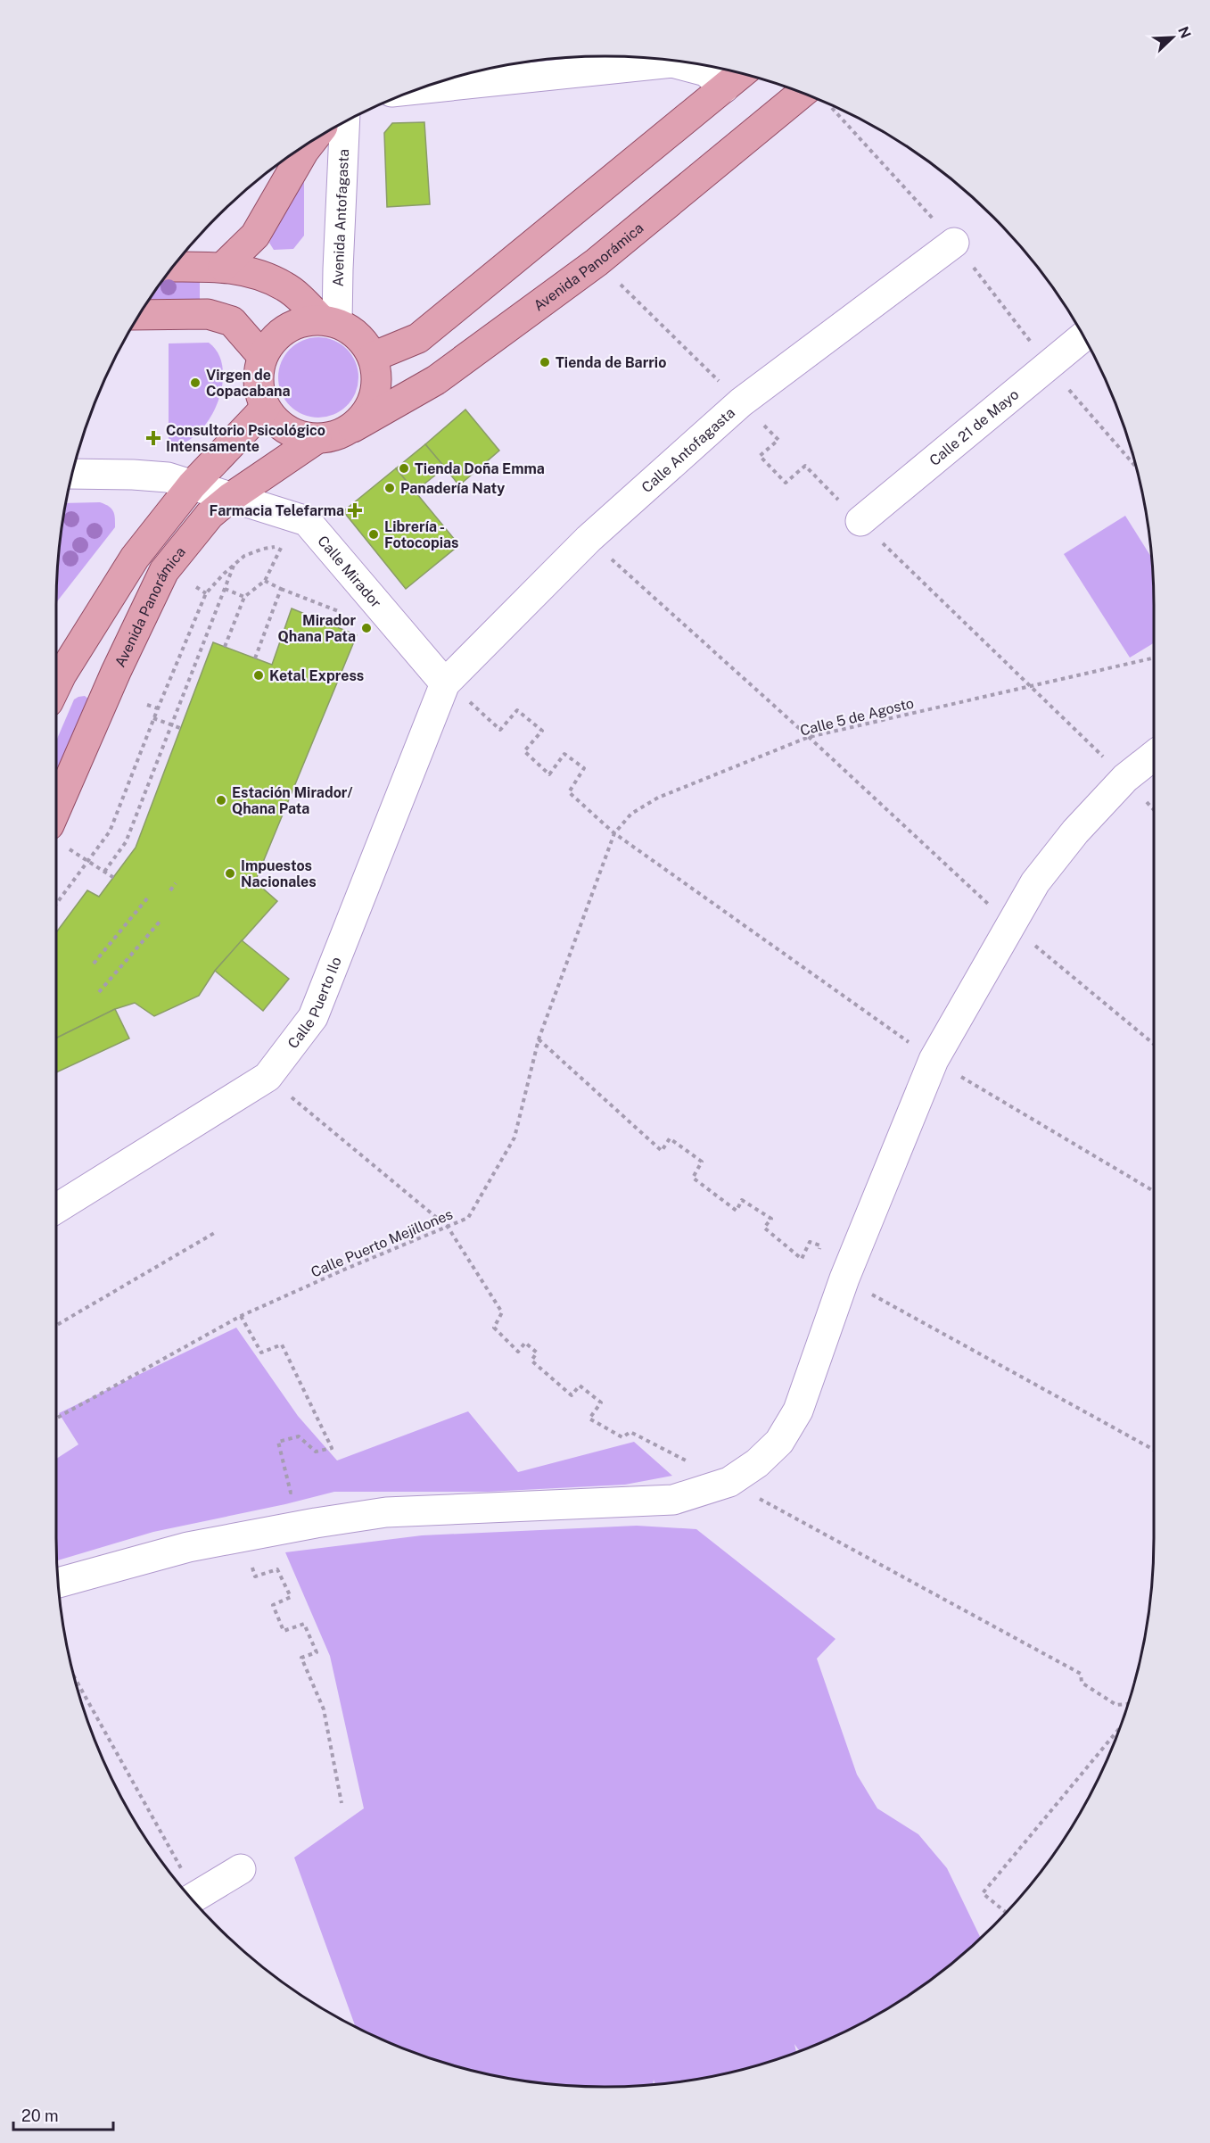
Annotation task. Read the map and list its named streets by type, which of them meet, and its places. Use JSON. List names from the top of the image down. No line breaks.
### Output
{"streets":{"main road":["Avenida Panorámica"],"street":["Avenida Antofagasta","Calle 21 de Mayo","Calle Antofagasta","Calle Mirador","Calle Puerto Ilo"],"path":["Calle 5 de Agosto","Calle Puerto Mejillones"]},"crossings":[["Avenida Antofagasta","Avenida Panorámica"],["Avenida Panorámica","Calle Mirador"],["Calle Antofagasta","Calle Mirador"],["Calle Antofagasta","Calle Puerto Ilo"],["Calle Mirador","Calle Puerto Ilo"],["Calle 5 de Agosto","Calle Puerto Mejillones"]],"places":{"other":["Tienda de Barrio","Virgen de Copacabana","Tienda Doña Emma","Panadería Naty","Librería - Fotocopias","Mirador Qhana Pata","Ketal Express","Estación Mirador/ Qhana Pata","Impuestos Nacionales"],"health":["Consultorio Psicológico Intensamente","Farmacia Telefarma"]},"scale_bar":"20 m","north":"top right"}
